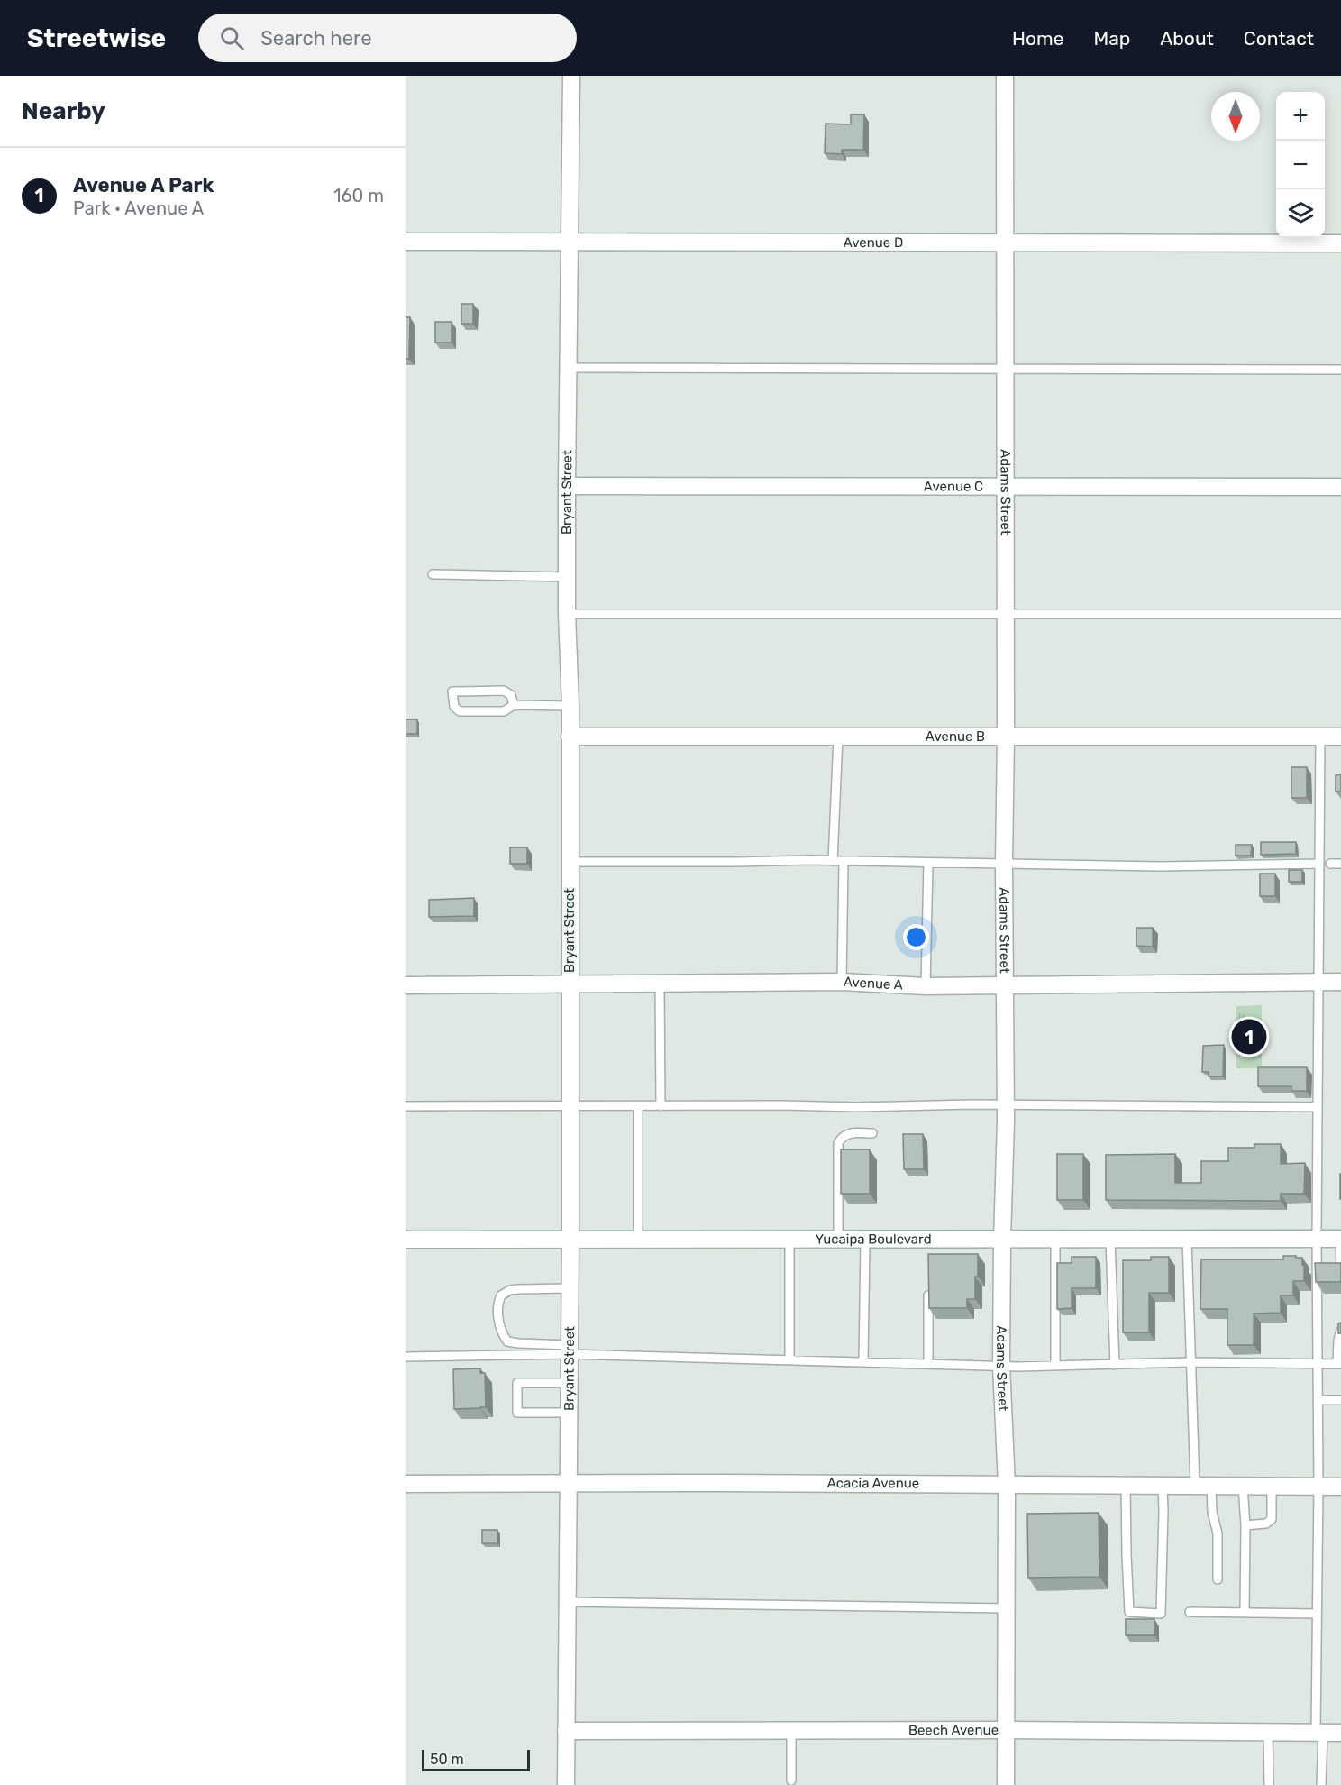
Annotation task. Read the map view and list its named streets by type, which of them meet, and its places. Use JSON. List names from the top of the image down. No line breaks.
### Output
{"streets":{"street":["Avenue D","Avenue C","Bryant Street","Adams Street","Avenue B","Avenue A","Yucaipa Boulevard","Acacia Avenue","Beech Avenue"]},"crossings":[["Avenue D","Bryant Street"],["Avenue D","Adams Street"],["Avenue C","Bryant Street"],["Avenue C","Adams Street"],["Bryant Street","Avenue B"],["Bryant Street","Avenue A"],["Bryant Street","Yucaipa Boulevard"],["Bryant Street","Acacia Avenue"],["Bryant Street","Beech Avenue"],["Adams Street","Avenue B"],["Adams Street","Avenue A"],["Adams Street","Yucaipa Boulevard"],["Adams Street","Acacia Avenue"],["Adams Street","Beech Avenue"]],"scale_bar":"50 m","north":"bottom","page":{"header":"Streetwise","search":"Search here","nav":["Home","Map","About","Contact"],"heading":"Nearby","map_buttons":["+","−"],"list":[{"mark":"1","name":"Avenue A Park","note":"Park · Avenue A","value":"160 m"}],"pins":"1","scale":"50 m"}}
